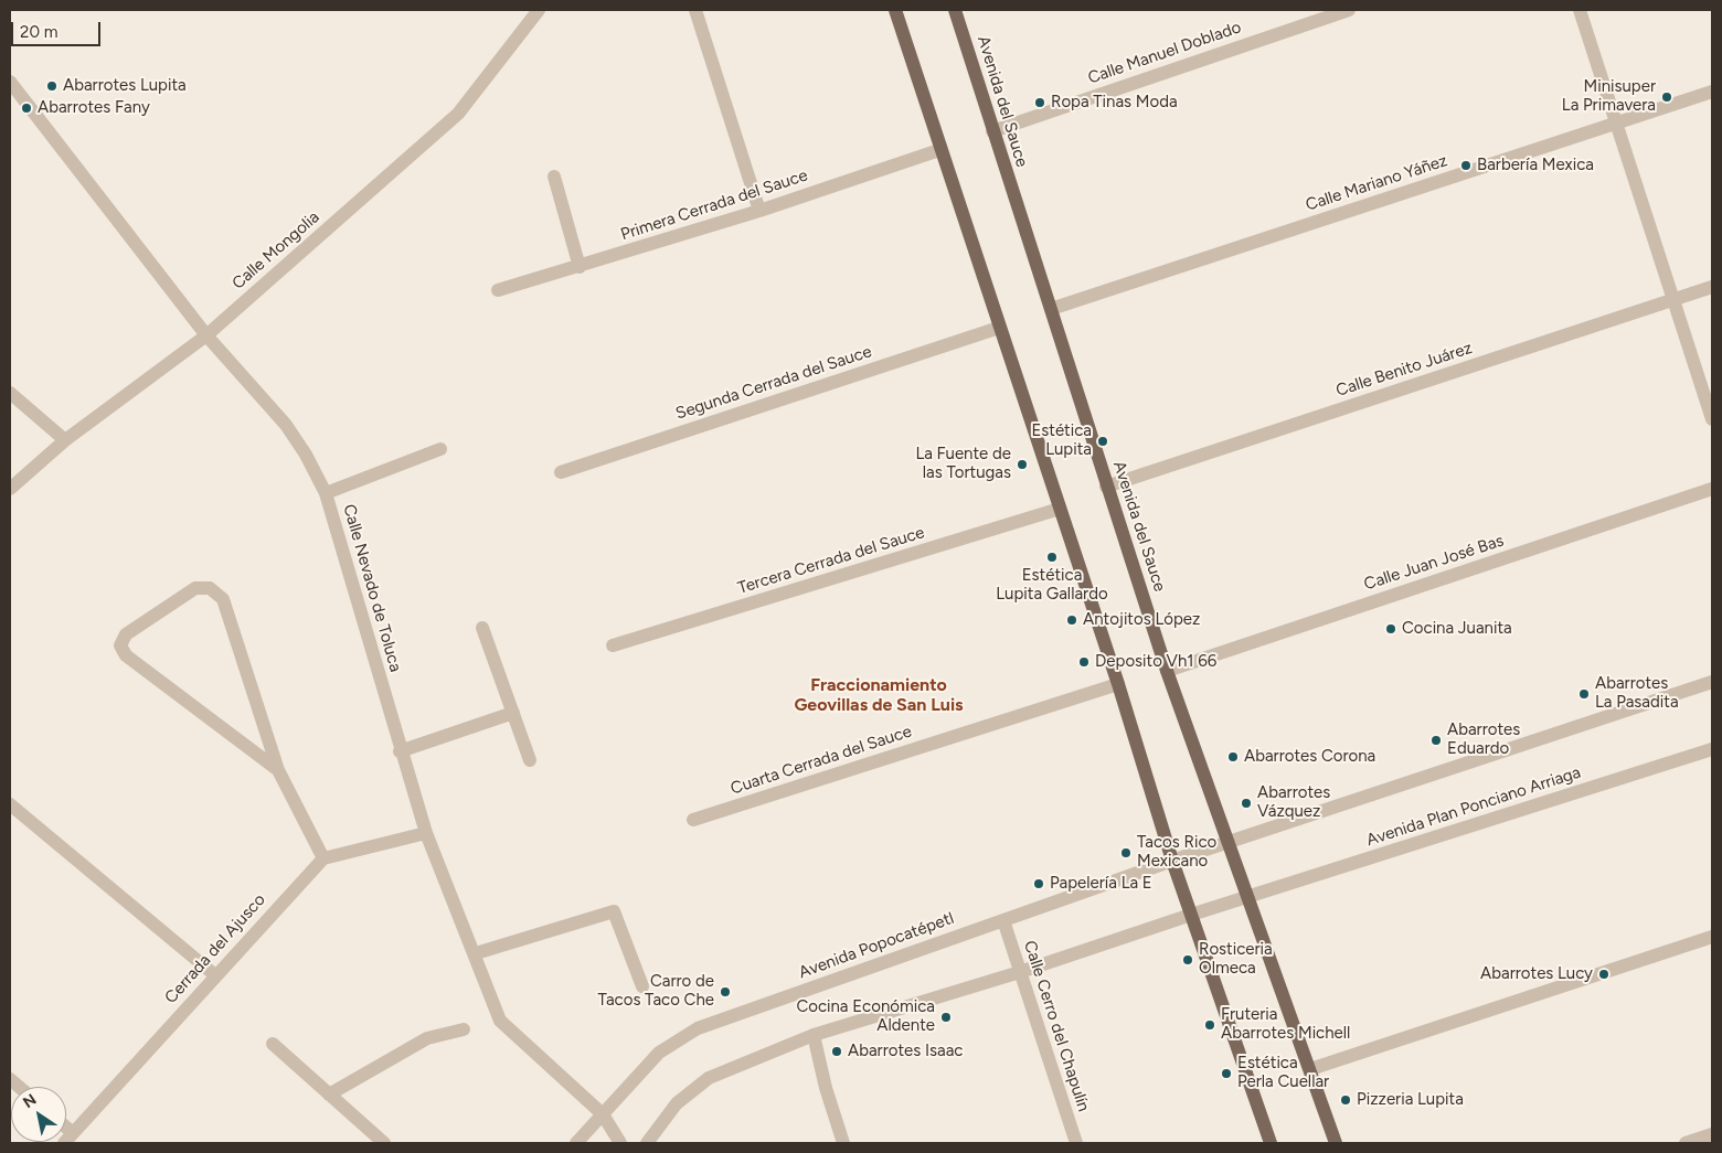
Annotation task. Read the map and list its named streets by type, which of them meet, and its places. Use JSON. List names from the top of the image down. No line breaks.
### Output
{"streets":{"main road":["Avenida del Sauce"],"street":["Calle Manuel Doblado","Calle Mariano Yáñez","Primera Cerrada del Sauce","Calle Mongolia","Calle Benito Juárez","Segunda Cerrada del Sauce","Tercera Cerrada del Sauce","Calle Juan José Bas","Calle Nevado de Toluca","Cuarta Cerrada del Sauce","Avenida Plan Ponciano Arriaga","Avenida Popocatépetl","Cerrada del Ajusco","Calle Cerro del Chapulín"]},"crossings":[["Calle Manuel Doblado","Avenida del Sauce"],["Avenida del Sauce","Calle Mariano Yáñez"],["Avenida del Sauce","Calle Benito Juárez"],["Avenida del Sauce","Calle Juan José Bas"],["Avenida del Sauce","Avenida Plan Ponciano Arriaga"],["Avenida del Sauce","Avenida Popocatépetl"],["Calle Mongolia","Calle Nevado de Toluca"],["Calle Nevado de Toluca","Avenida Popocatépetl"],["Avenida Popocatépetl","Calle Cerro del Chapulín"]],"districts":["Fraccionamiento Geovillas de San Luis"],"places":["Abarrotes Lupita","Minisuper La Primavera","Ropa Tinas Moda","Abarrotes Fany","Barbería Mexica","Estética Lupita","La Fuente de las Tortugas","Estética Lupita Gallardo","Antojitos López","Cocina Juanita","Deposito Vh1 66","Abarrotes La Pasadita","Abarrotes Eduardo","Abarrotes Corona","Abarrotes Vázquez","Tacos Rico Mexicano","Papelería La E","Rosticeria Olmeca","Abarrotes Lucy","Carro de Tacos Taco Che","Cocina Económica Aldente","Fruteria Abarrotes Michell","Abarrotes Isaac","Estética Perla Cuellar","Pizzeria Lupita"],"scale_bar":"20 m","north":"top left"}
